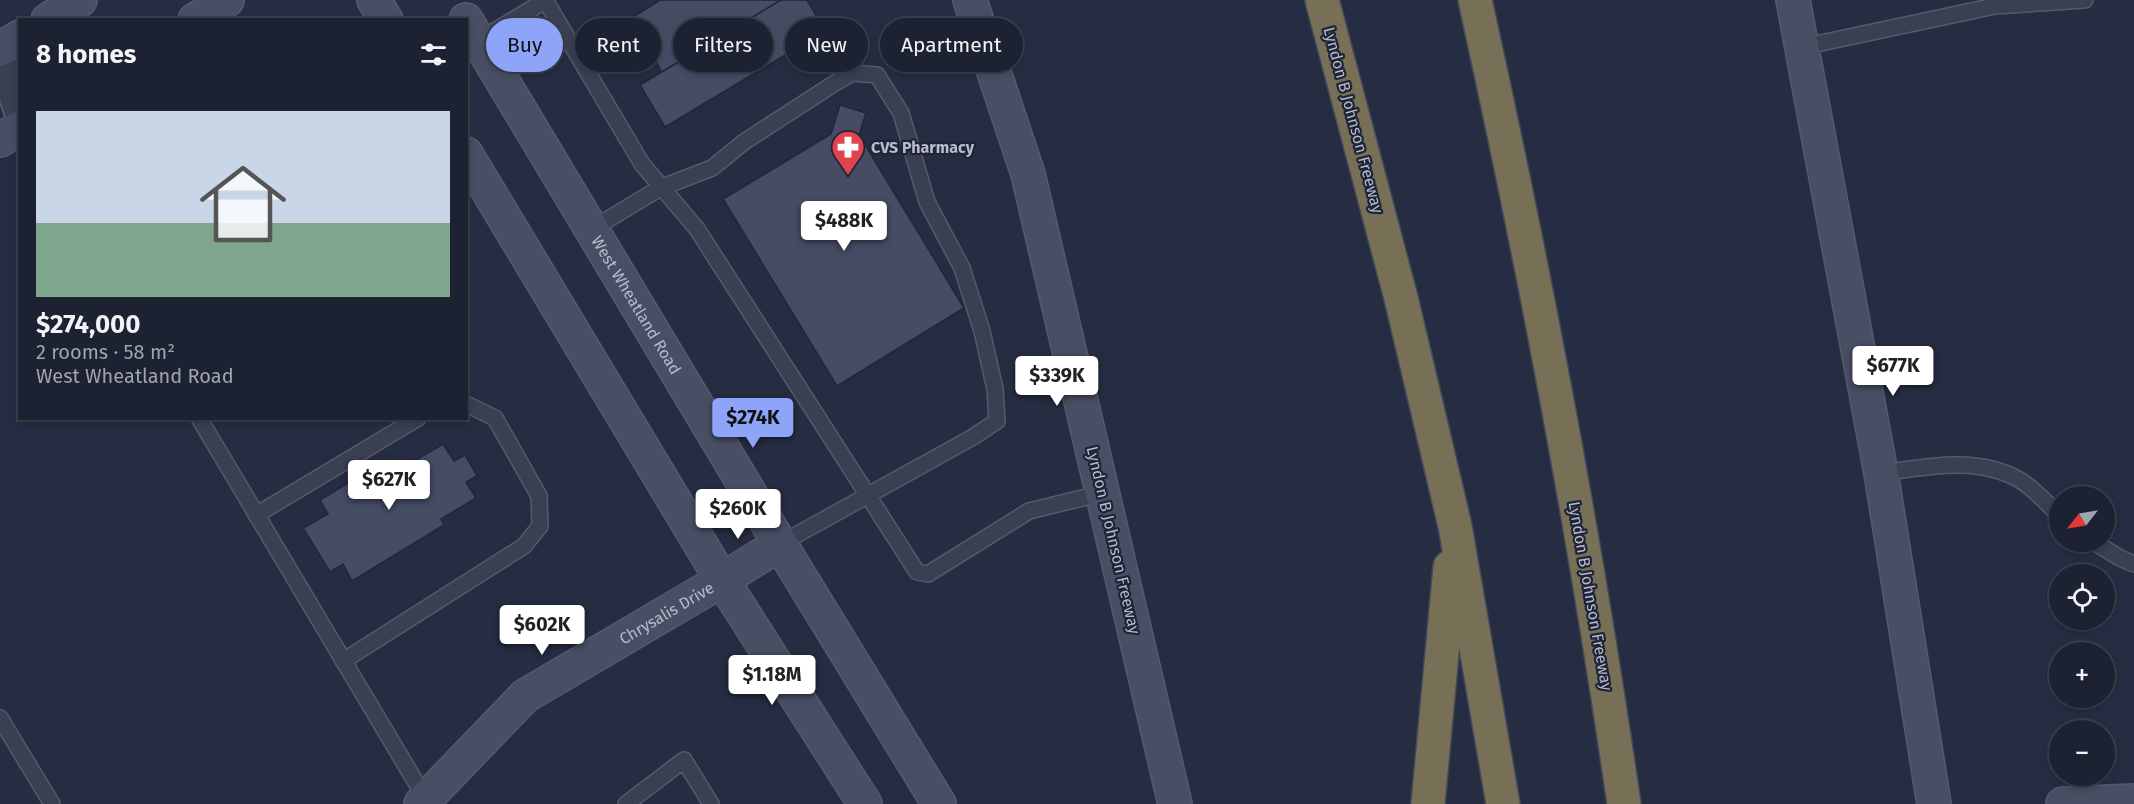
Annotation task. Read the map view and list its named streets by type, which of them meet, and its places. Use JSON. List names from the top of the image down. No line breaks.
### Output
{"streets":{"highway":["Lyndon B Johnson Freeway"],"main road":["West Wheatland Road","Chrysalis Drive"]},"crossings":[["West Wheatland Road","Chrysalis Drive"]],"places":{"pharmacy":["CVS Pharmacy"]},"north":"bottom left","page":{"chip":["Buy","Rent","Filters","New","Apartment"],"heading":"8 homes","list":[{"name":"$274,000","note":"2 rooms · 58 m² · West Wheatland Road"}],"price":["$488K","$677K","$339K","$274K","$627K","$260K","$602K","$1.18M"],"map_buttons":["+","−"]}}
